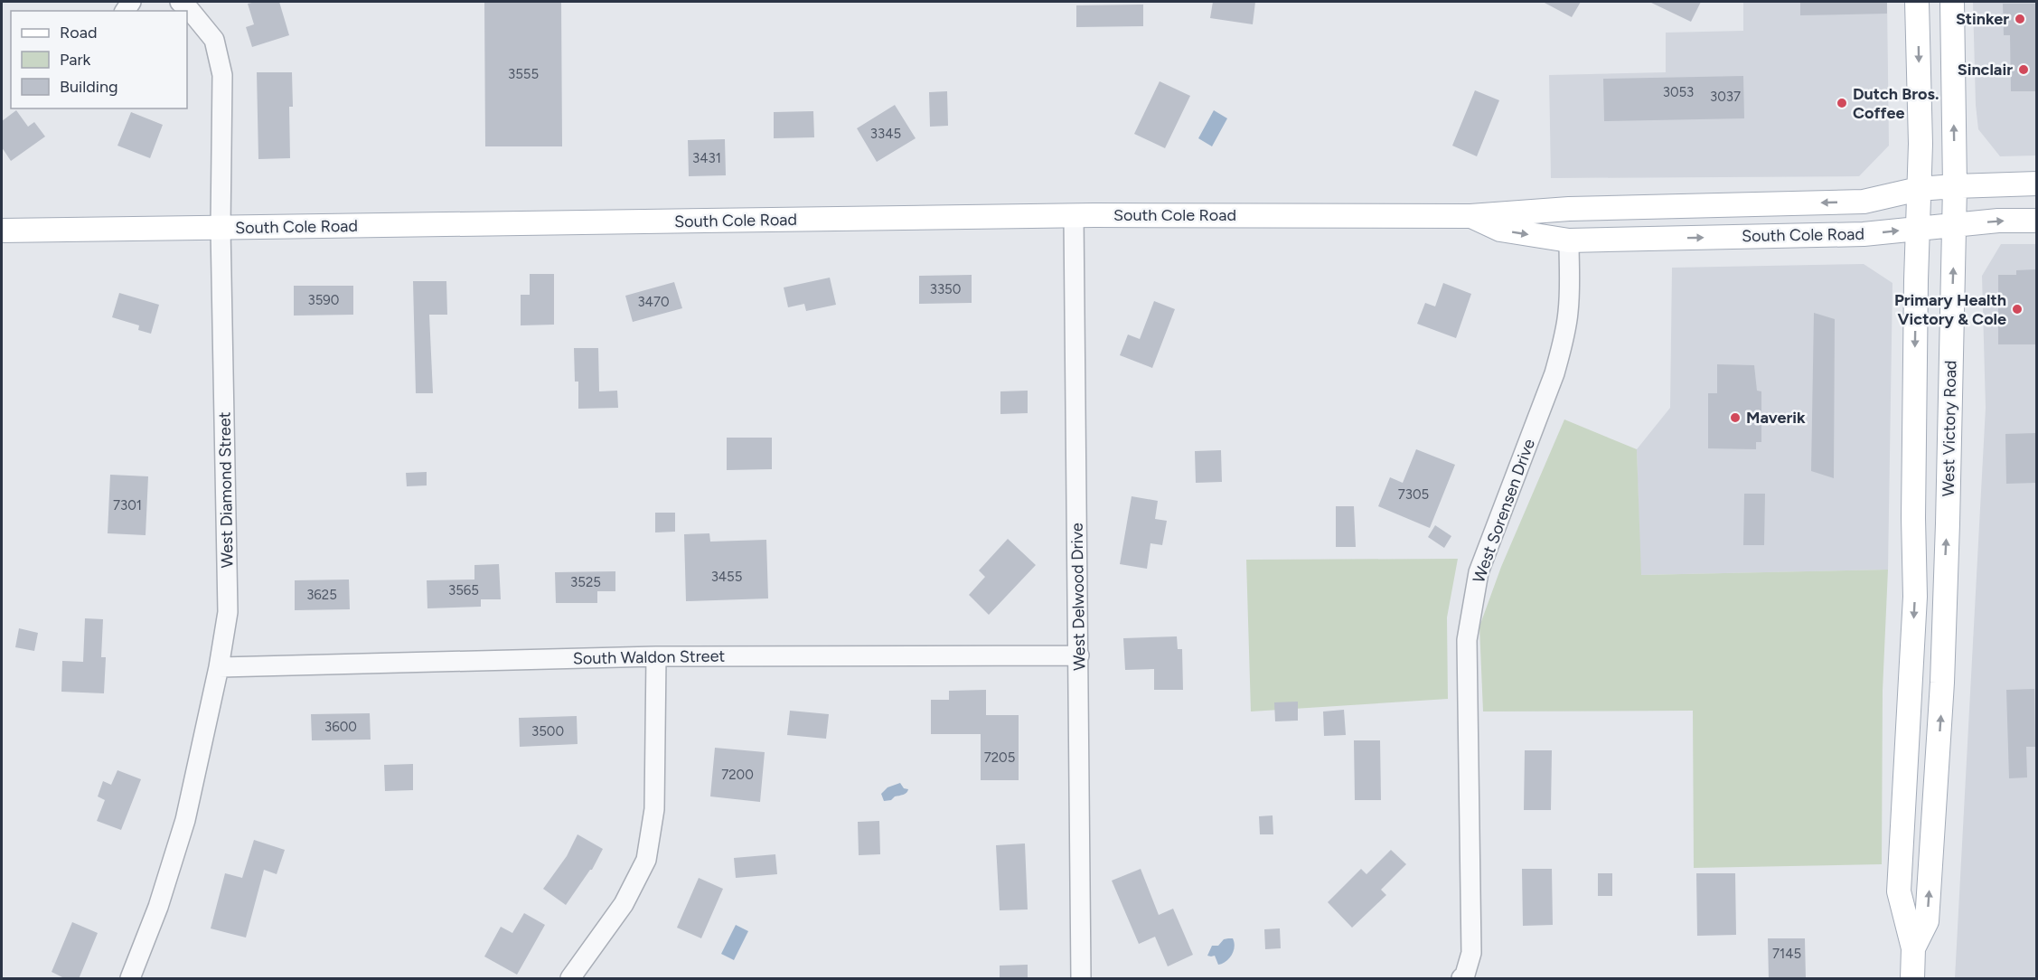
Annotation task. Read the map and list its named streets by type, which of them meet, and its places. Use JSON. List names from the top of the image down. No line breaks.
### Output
{"streets":{"main road":["South Cole Road","West Victory Road"],"street":["West Diamond Street","West Sorensen Drive","West Delwood Drive","South Waldon Street"]},"crossings":[["South Cole Road","West Victory Road"],["South Cole Road","West Diamond Street"],["South Cole Road","West Sorensen Drive"],["South Cole Road","West Delwood Drive"],["West Diamond Street","South Waldon Street"],["West Delwood Drive","South Waldon Street"]],"places":["Stinker","Sinclair","Dutch Bros. Coffee","Primary Health Victory & Cole","Maverik"],"house_numbers":["3555","3053","3037","3345","3431","3350","3590","3470","7305","7301","3455","3525","3565","3625","3600","3500","7205","7200","7145"],"legend":["Road","Park","Building"]}
